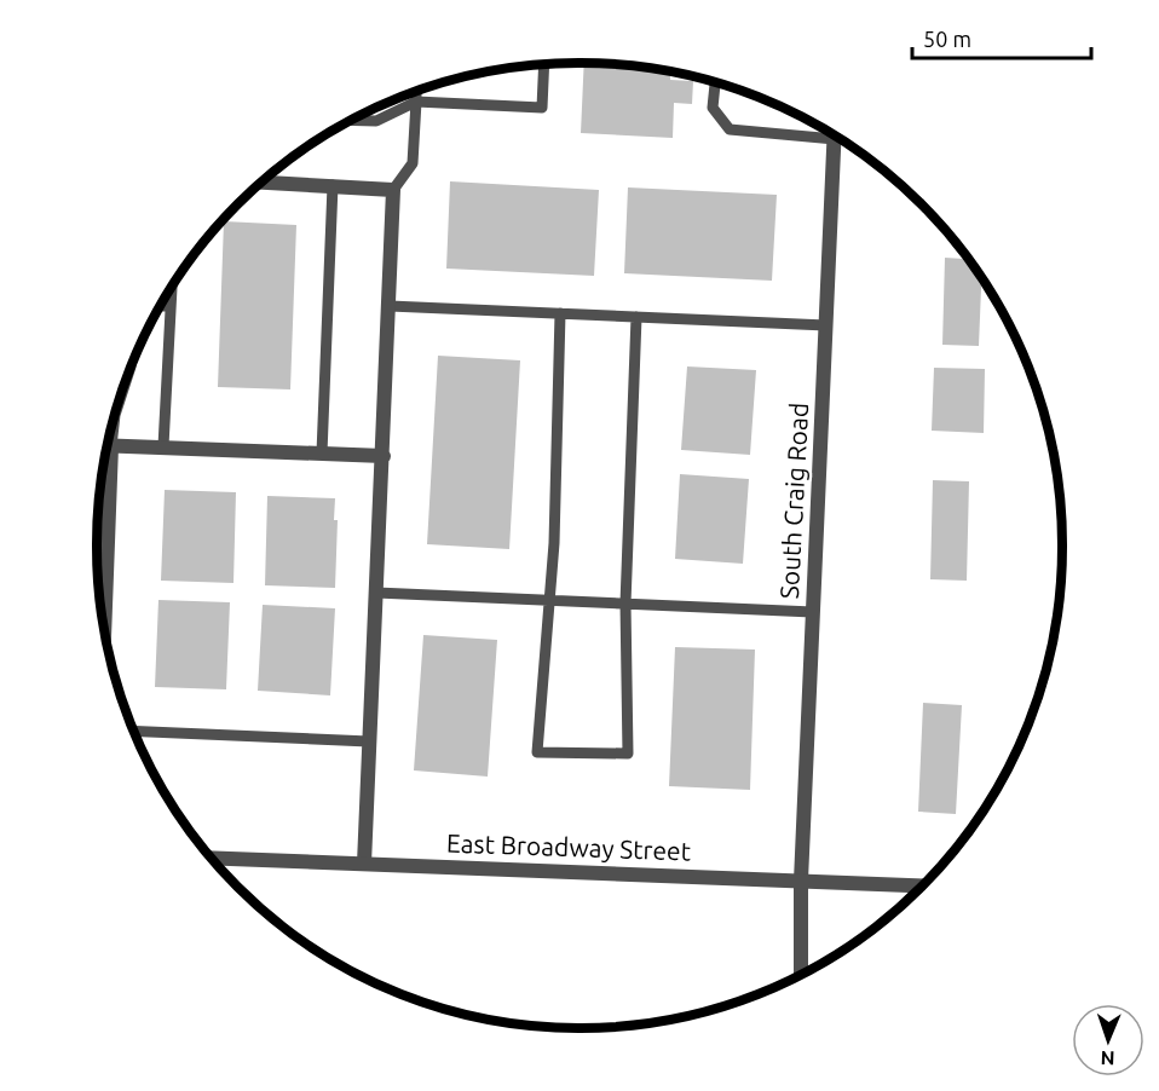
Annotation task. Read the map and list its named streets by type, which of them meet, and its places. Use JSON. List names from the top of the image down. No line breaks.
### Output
{"streets":{"street":["South Craig Road","East Broadway Street"]},"crossings":[["South Craig Road","East Broadway Street"]],"scale_bar":"50 m","north":"bottom"}
